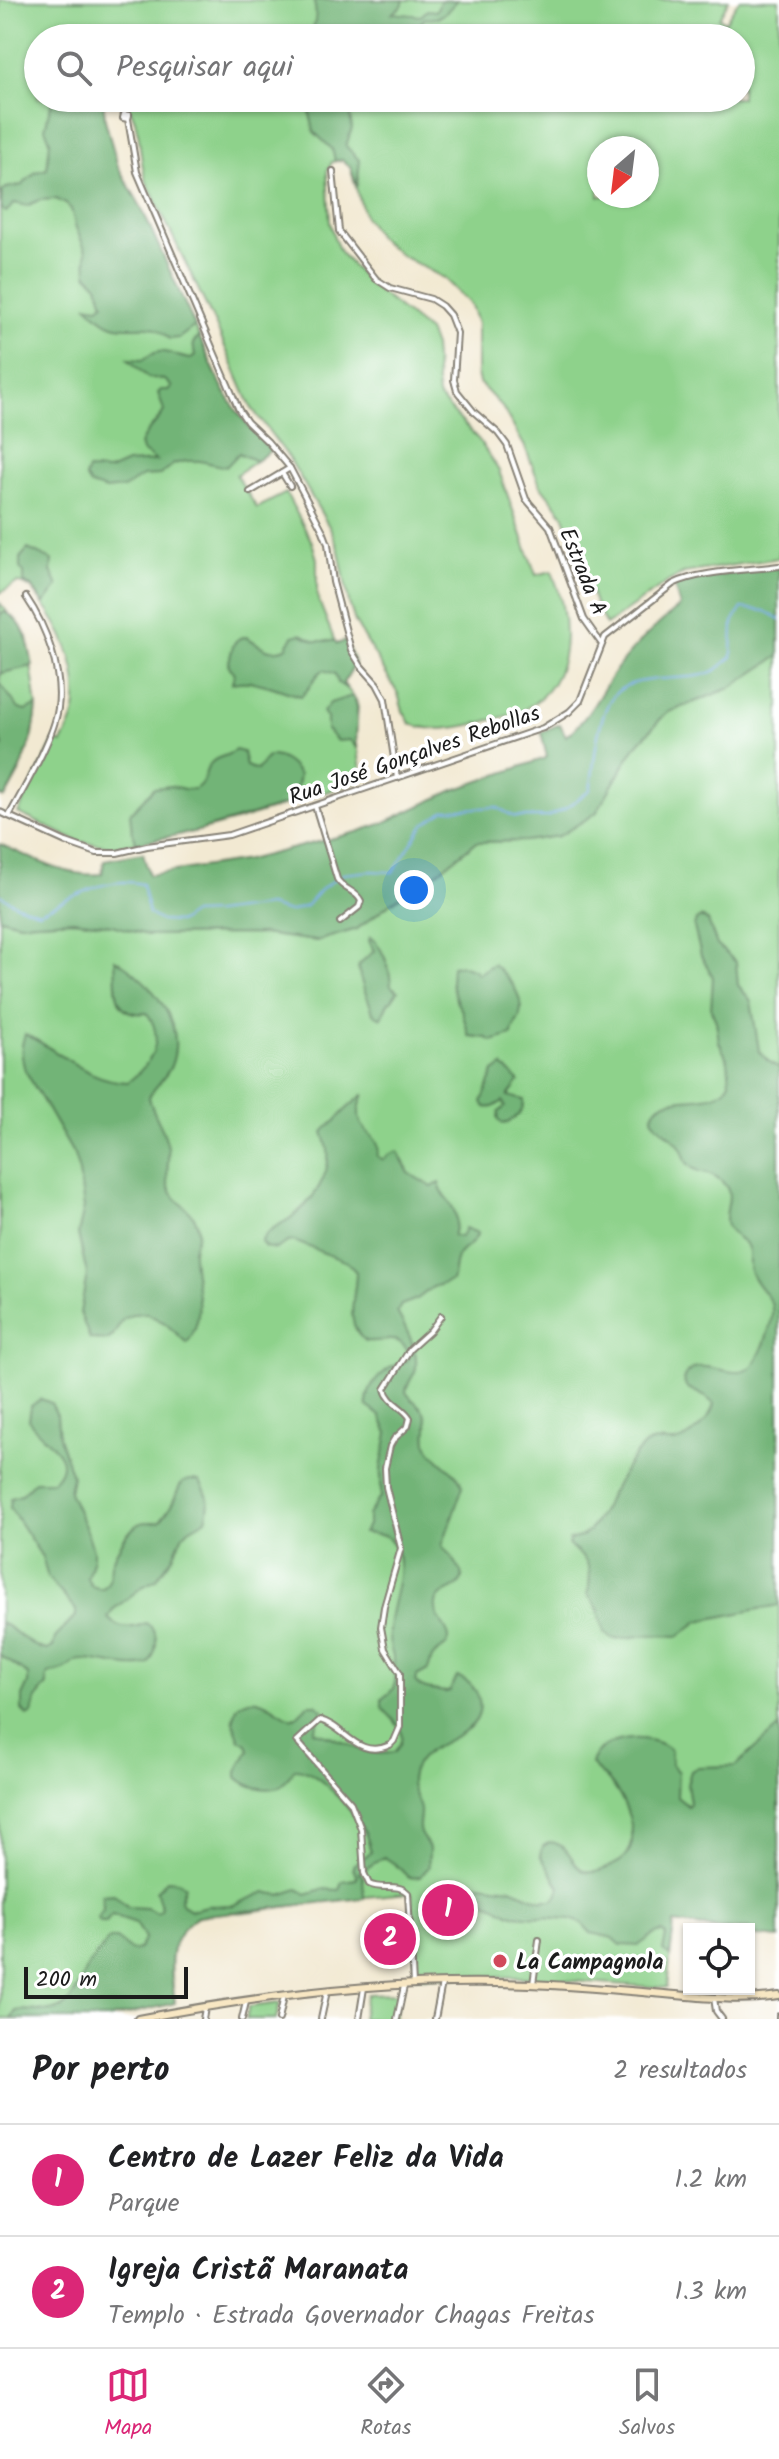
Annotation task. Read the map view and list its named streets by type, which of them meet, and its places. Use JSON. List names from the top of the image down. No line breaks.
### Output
{"streets":{"street":["Estrada A","Rua José Gonçalves Rebollas"]},"crossings":[["Estrada A","Rua José Gonçalves Rebollas"]],"places":["La Campagnola"],"scale_bar":"200 m","north":"bottom left","page":{"search":"Pesquisar aqui","pins":["1","2"],"scale":"200 m","heading":["Por perto","2 resultados"],"list":[{"mark":"1","name":"Centro de Lazer Feliz da Vida","note":"Parque","value":"1.2 km"},{"mark":"2","name":"Igreja Cristã Maranata","note":"Templo · Estrada Governador Chagas Freitas","value":"1.3 km"}],"nav":["Mapa","Rotas","Salvos"]}}
